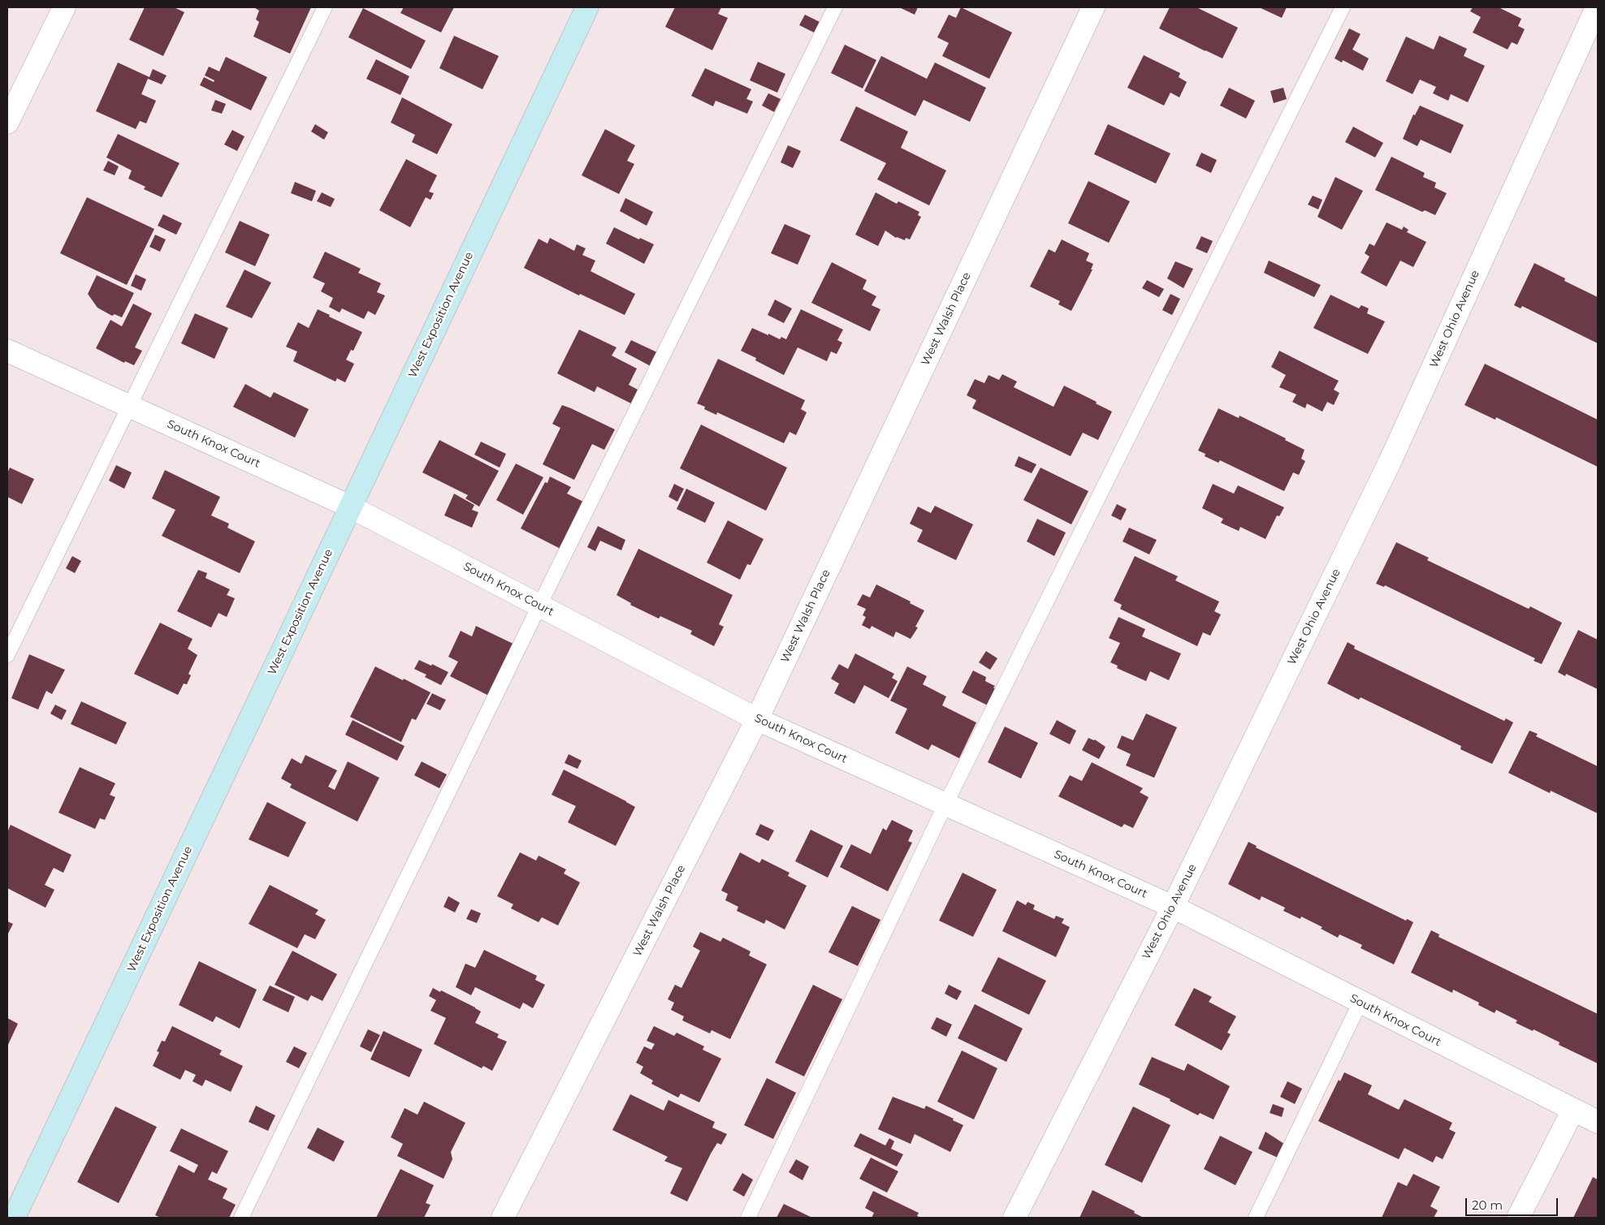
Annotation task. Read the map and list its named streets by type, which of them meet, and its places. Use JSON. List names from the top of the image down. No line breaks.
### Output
{"streets":{"street":["West Exposition Avenue","West Walsh Place","West Ohio Avenue","South Knox Court"]},"crossings":[["West Exposition Avenue","South Knox Court"],["West Walsh Place","South Knox Court"],["West Ohio Avenue","South Knox Court"]],"scale_bar":"20 m"}
